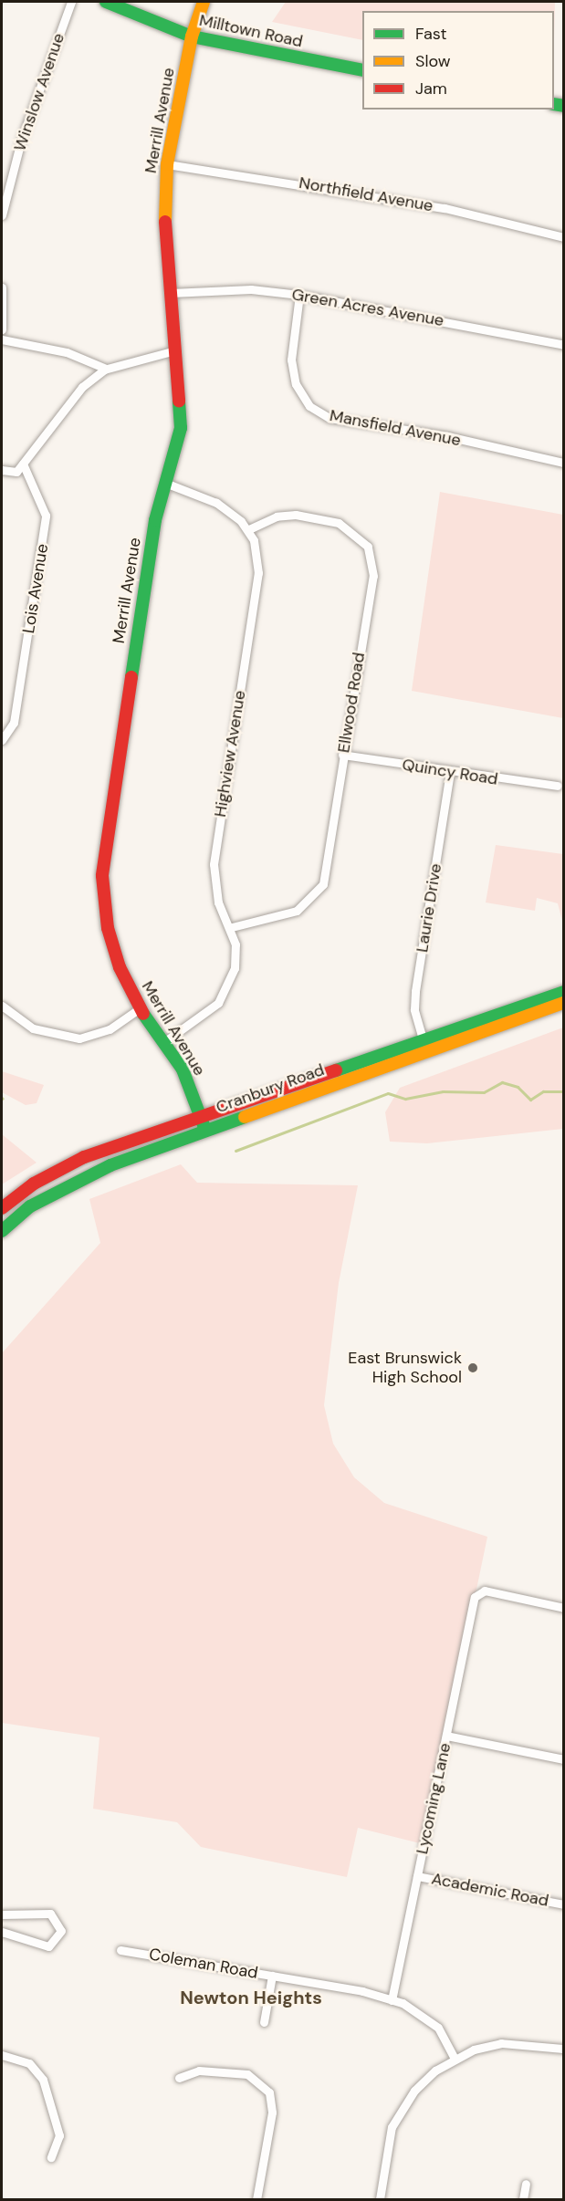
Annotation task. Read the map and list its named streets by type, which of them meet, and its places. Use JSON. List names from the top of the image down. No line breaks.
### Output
{"streets":{"street":["Milltown Road","Winslow Avenue","Merrill Avenue","Northfield Avenue","Green Acres Avenue","Mansfield Avenue","Lois Avenue","Ellwood Road","Highview Avenue","Quincy Road","Laurie Drive","Cranbury Road","Lycoming Lane","Academic Road","Coleman Road"]},"crossings":[["Milltown Road","Merrill Avenue"],["Merrill Avenue","Northfield Avenue"],["Merrill Avenue","Green Acres Avenue"],["Merrill Avenue","Highview Avenue"],["Merrill Avenue","Cranbury Road"],["Green Acres Avenue","Mansfield Avenue"],["Ellwood Road","Highview Avenue"],["Ellwood Road","Quincy Road"],["Quincy Road","Laurie Drive"],["Laurie Drive","Cranbury Road"],["Lycoming Lane","Academic Road"],["Lycoming Lane","Coleman Road"]],"districts":["Newton Heights"],"places":["East Brunswick High School"],"legend":["Fast","Slow","Jam"]}
